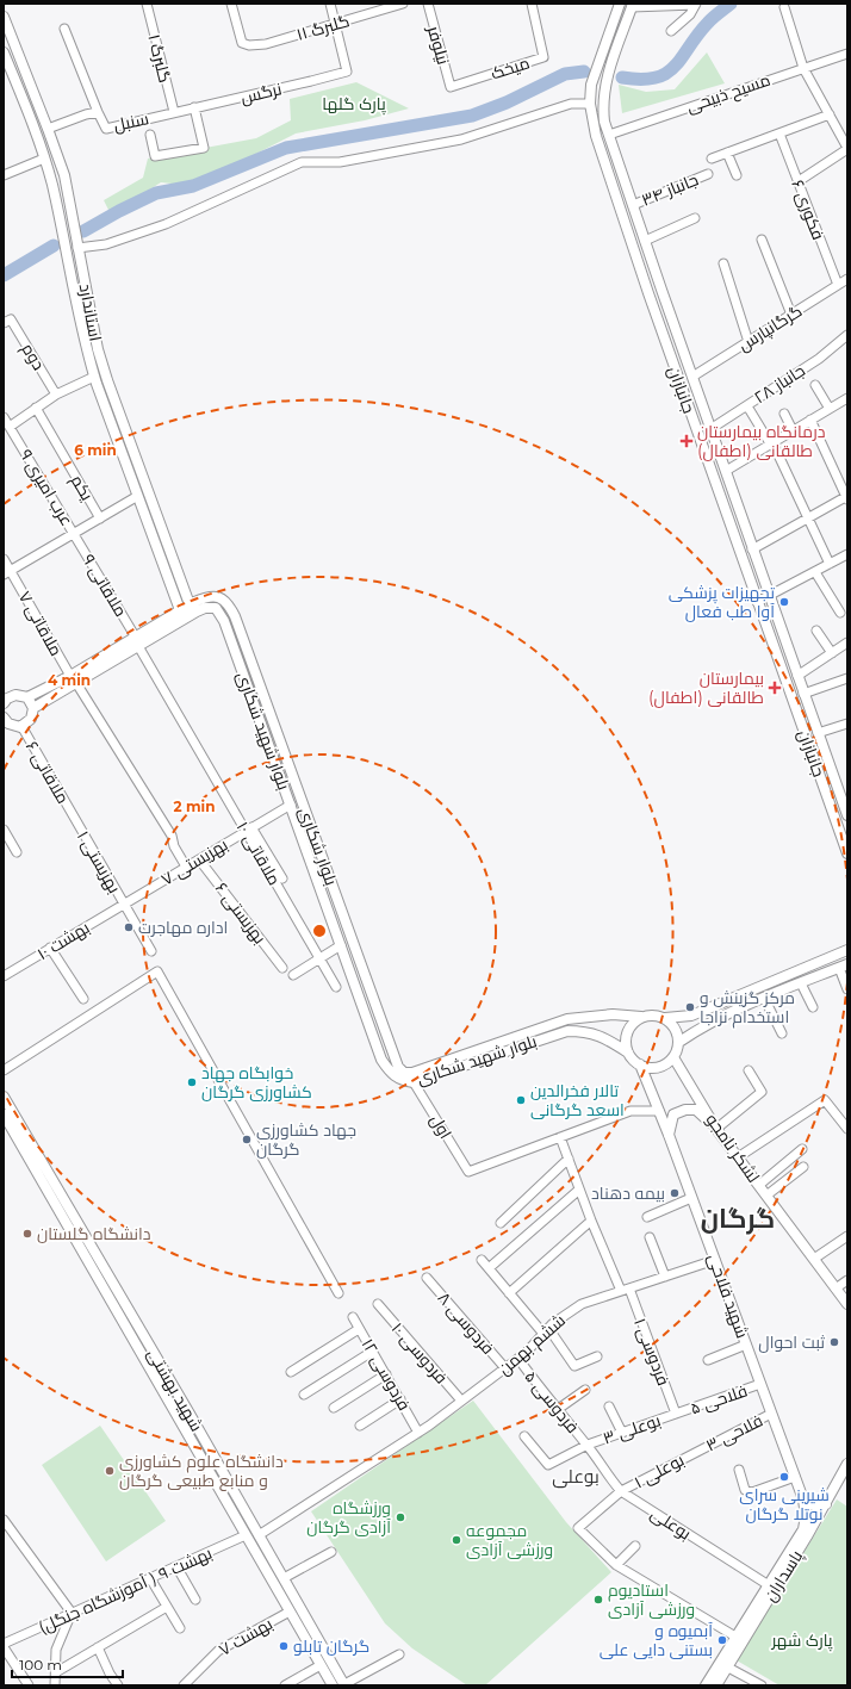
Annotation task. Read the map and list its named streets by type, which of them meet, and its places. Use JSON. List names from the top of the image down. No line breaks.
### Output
{"streets":{"main road":["استاندارد","جانبازان","بلوار شهید شکاری","بلوار شکاری","لشکر نامجو","شهید فلاحی","شهید بهشتی","پاسداران"],"street":["گلبرگ ۱۱","نیلوفر","گلبرگ ۱","میخک","نرگس","مسیح ذبیحی","سنبل","۳۴ جانباز","فکوری ۶","گرگانپارس","دوم","جانباز ۲۸","۹ عرب امیری","یکم","ملاقاتی ۹","۷ ملاقاتی","۶ ملاقاتی","۱۰ ملاقاتی","بهزیستی ۱","۷ بهزیستی","بهزیستی ۶","بهشت ۱۰","اول","۸ فردوسی","ششم بهمن","۱ فردوسی","۱۰ فردوسی","۱۲ فردوسی","۵ فلاحی","۵ فردوسی","۳ بوعلی","۳ فلاحی","۱ بوعلی","بوعلی","بهشت ۹ ( آموزشگاه جنگل)","بهشت ۷"]},"crossings":[["گلبرگ ۱۱","نرگس"],["نیلوفر","میخک"],["گلبرگ ۱","نرگس"],["گلبرگ ۱","سنبل"],["نرگس","سنبل"],["مسیح ذبیحی","جانبازان"],["۳۴ جانباز","جانبازان"],["فکوری ۶","گرگانپارس"],["استاندارد","بلوار شهید شکاری"],["استاندارد","بلوار شکاری"],["گرگانپارس","جانبازان"],["جانباز ۲۸","جانبازان"],["۹ عرب امیری","ملاقاتی ۹"],["ملاقاتی ۹","بلوار شکاری"],["ملاقاتی ۹","۱۰ ملاقاتی"],["۷ ملاقاتی","بلوار شکاری"],["۷ ملاقاتی","۷ بهزیستی"],["بلوار شهید شکاری","بلوار شکاری"],["بلوار شهید شکاری","۷ بهزیستی"],["بلوار شهید شکاری","اول"],["بلوار شهید شکاری","لشکر نامجو"],["بلوار شهید شکاری","شهید فلاحی"],["۶ ملاقاتی","بهزیستی ۱"],["بلوار شکاری","۱۰ ملاقاتی"],["بلوار شکاری","لشکر نامجو"],["بلوار شکاری","شهید فلاحی"],["۱۰ ملاقاتی","۷ بهزیستی"],["بهزیستی ۱","۷ بهزیستی"],["بهزیستی ۱","بهشت ۱۰"],["۷ بهزیستی","بهزیستی ۶"],["۷ بهزیستی","بهشت ۱۰"],["اول","۱ فردوسی"],["لشکر نامجو","شهید فلاحی"],["شهید فلاحی","ششم بهمن"],["شهید فلاحی","۵ فلاحی"],["شهید فلاحی","۳ فلاحی"],["شهید فلاحی","پاسداران"],["۸ فردوسی","ششم بهمن"],["ششم بهمن","۱ فردوسی"],["ششم بهمن","۱۰ فردوسی"],["ششم بهمن","۱۲ فردوسی"],["ششم بهمن","شهید بهشتی"],["ششم بهمن","۵ فردوسی"],["۱ فردوسی","۵ فلاحی"],["۱ فردوسی","۳ بوعلی"],["شهید بهشتی","بهشت ۹ ( آموزشگاه جنگل)"],["شهید بهشتی","بهشت ۷"],["۵ فلاحی","۳ بوعلی"],["۵ فردوسی","۳ بوعلی"],["۵ فردوسی","بوعلی"],["۳ بوعلی","بوعلی"],["۳ فلاحی","۱ بوعلی"],["۱ بوعلی","بوعلی"],["بوعلی","پاسداران"]],"districts":["گرگان","بوعلی"],"parks":["پارک گلها","پارک شهر"],"places":{"health":["درمانگاه بیمارستان طالقانی (اطفال)","بیمارستان طالقانی (اطفال)"],"other":["تجهیزات پزشکی آوا طب فعال","اداره مهاجرت","مرکز گزینش و استخدام نزاجا","خوابگاه جهاد کشاورزی گرگان","تالار فخرالدین اسعد گرگانی","جهاد کشاورزی گرگان","بیمه دهناد","دانشگاه گلستان","ثبت احوال","دانشگاه علوم کشاورزی و منابع طبیعی گرگان","شیرینی سرای نوتلا گرگان","ورزشگاه آزادی گرگان","مجموعه ورزشی آزادی","استادیوم ورزشی آزادی","آبمیوه و بستنی دایی علی","گرگان تابلو"]},"scale_bar":"100 m","rings":["6 min","4 min","2 min"]}
